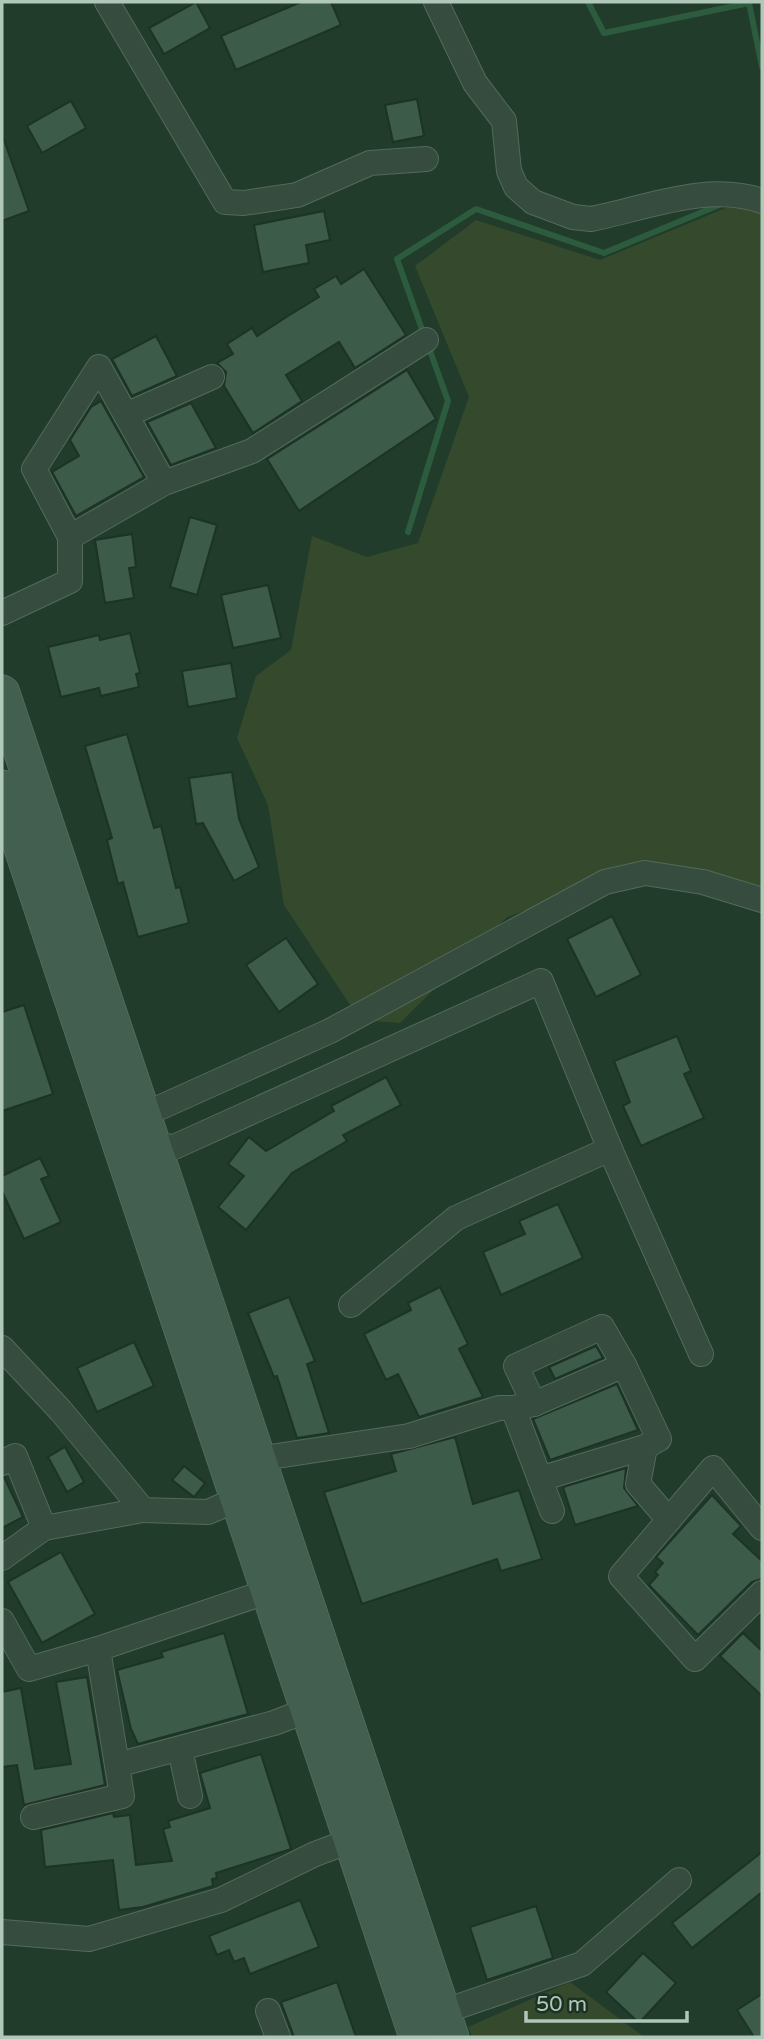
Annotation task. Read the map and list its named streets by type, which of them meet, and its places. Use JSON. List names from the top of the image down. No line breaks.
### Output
{"scale_bar":"50 m"}
